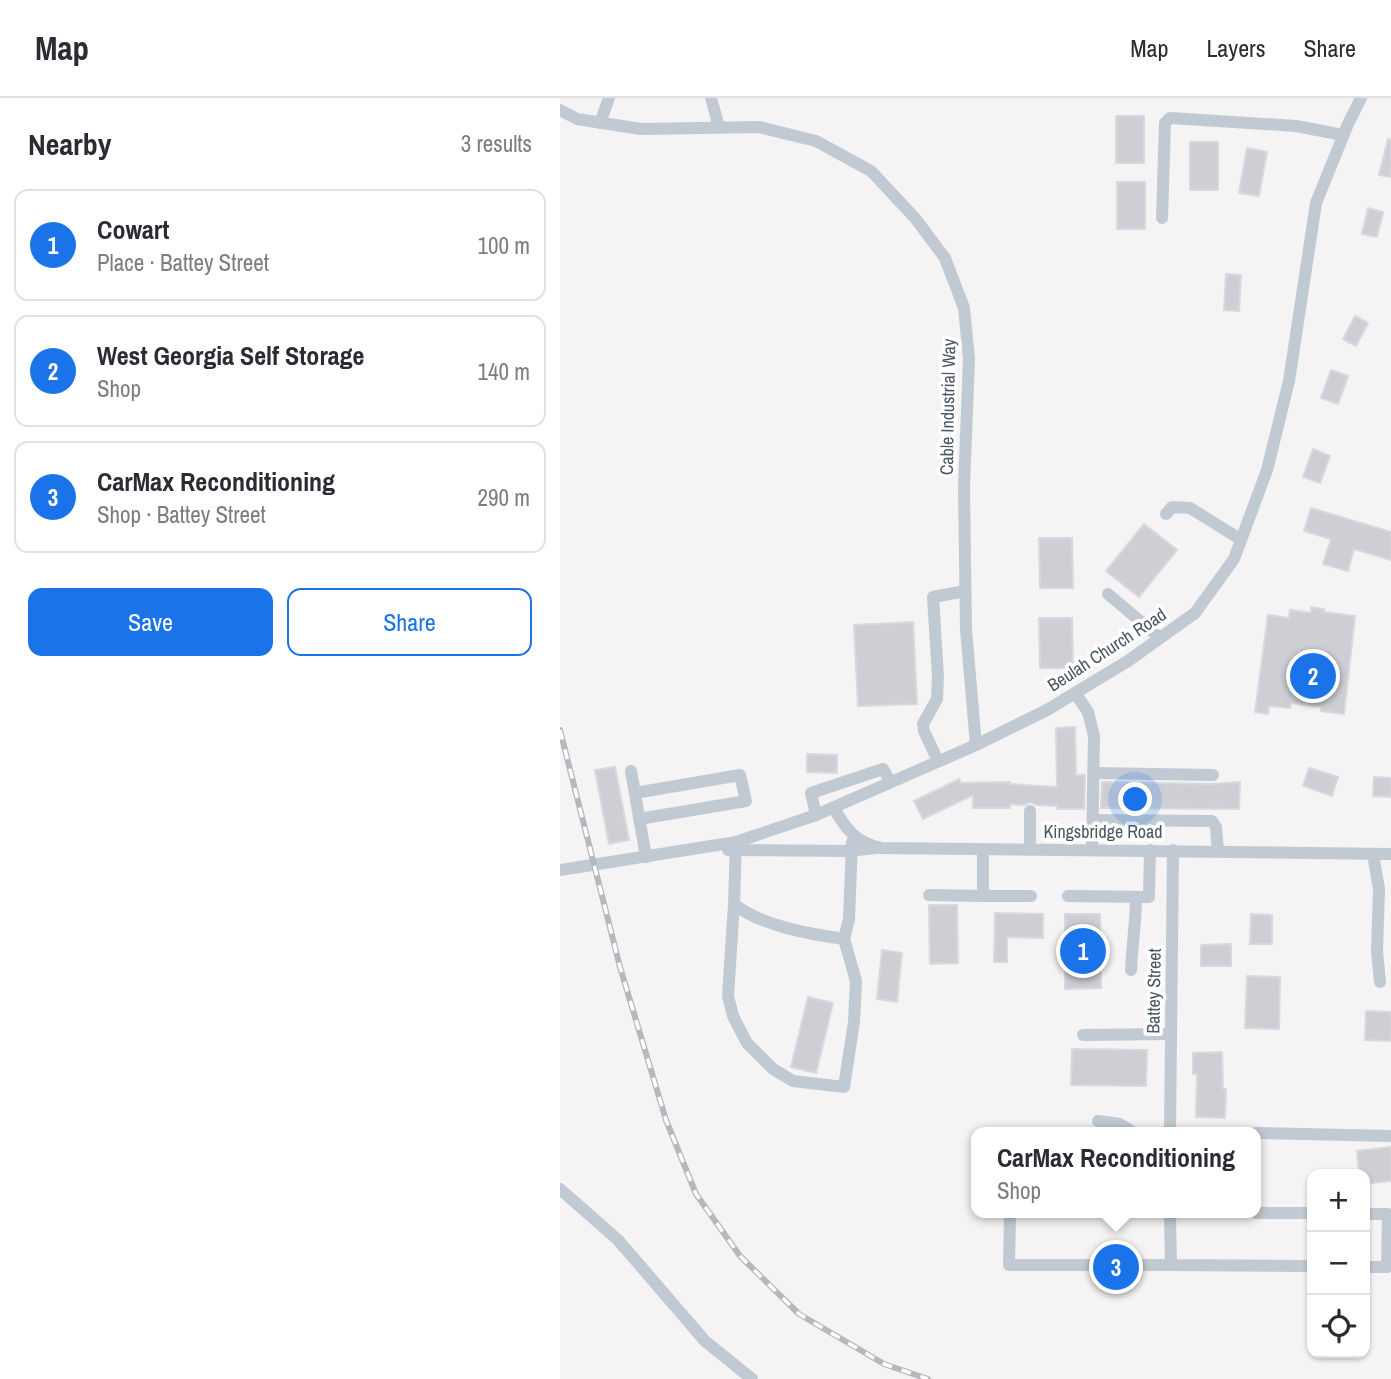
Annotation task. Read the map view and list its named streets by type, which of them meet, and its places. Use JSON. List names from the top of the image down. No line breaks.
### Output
{"streets":{"street":["Cable Industrial Way","Beulah Church Road","Kingsbridge Road","Battey Street"]},"crossings":[["Cable Industrial Way","Beulah Church Road"],["Kingsbridge Road","Battey Street"]],"page":{"header":"Map","nav":["Map","Layers","Share"],"heading":["Nearby","3 results"],"list":[{"mark":"1","name":"Cowart","note":"Place · Battey Street","value":"100 m"},{"mark":"2","name":"West Georgia Self Storage","note":"Shop","value":"140 m"},{"mark":"3","name":"CarMax Reconditioning","note":"Shop · Battey Street","value":"290 m"}],"buttons":["Save","Share"],"pins":["2","1","3"],"popup":["CarMax Reconditioning","Shop"],"map_buttons":["+","−"]}}
